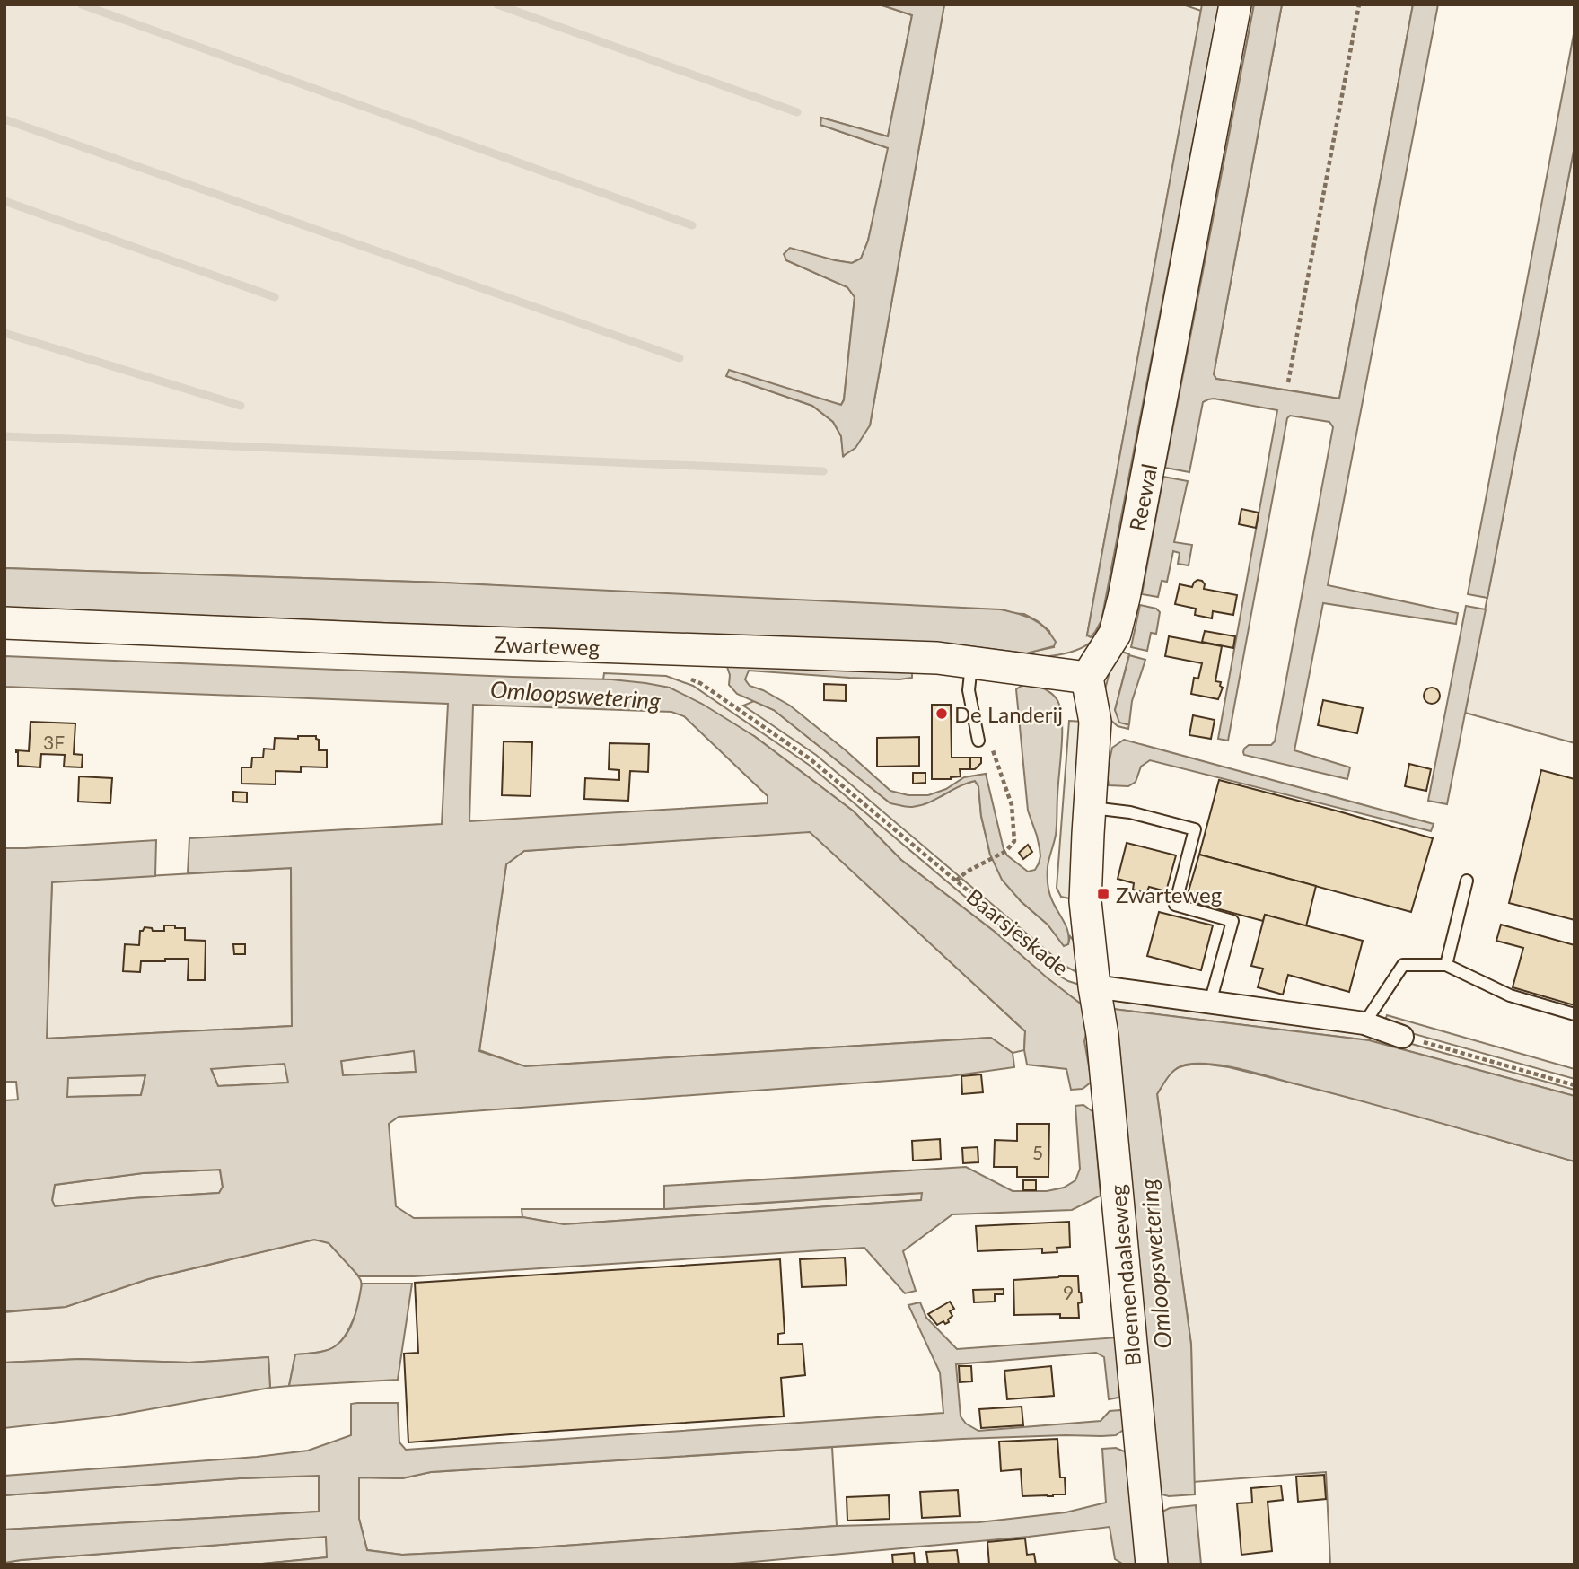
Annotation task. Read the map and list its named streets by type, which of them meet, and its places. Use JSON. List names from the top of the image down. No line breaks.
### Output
{"streets":{"street":["Reewal","Zwarteweg","Baarsjeskade","Bloemendaalseweg"]},"crossings":[["Reewal","Zwarteweg"],["Baarsjeskade","Bloemendaalseweg"]],"water":["Omloopswetering"],"places":{"other":["De Landerij"],"transit":["Zwarteweg"]},"house_numbers":["3F","5","9"]}
